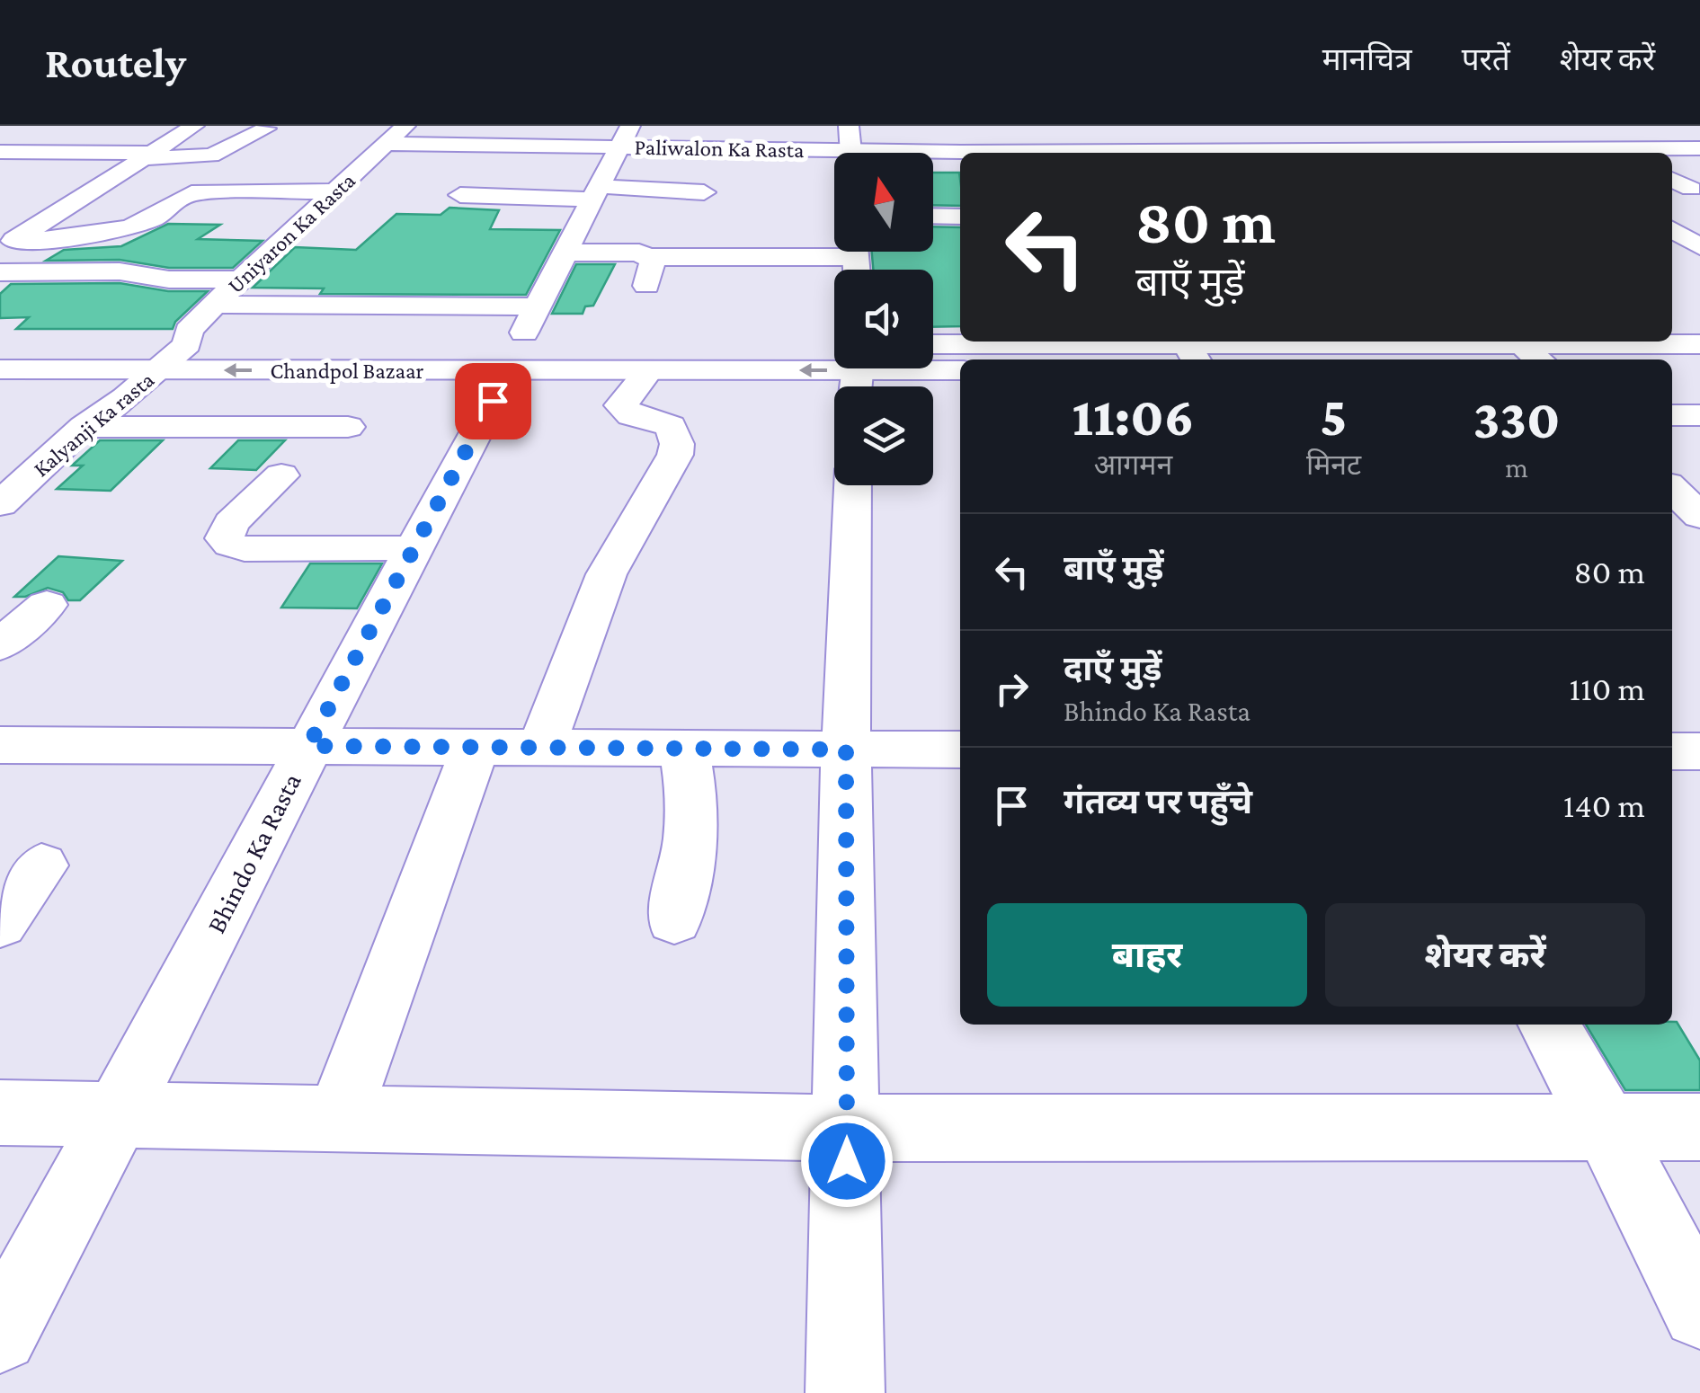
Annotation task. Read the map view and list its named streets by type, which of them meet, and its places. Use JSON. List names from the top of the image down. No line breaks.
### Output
{"streets":{"street":["Paliwalon Ka Rasta","Uniyaron Ka Rasta","Chandpol Bazaar","Kalyanji Ka rasta","Bhindo Ka Rasta"]},"crossings":[["Paliwalon Ka Rasta","Uniyaron Ka Rasta"],["Paliwalon Ka Rasta","Bhindo Ka Rasta"],["Uniyaron Ka Rasta","Chandpol Bazaar"],["Uniyaron Ka Rasta","Kalyanji Ka rasta"],["Chandpol Bazaar","Kalyanji Ka rasta"],["Chandpol Bazaar","Bhindo Ka Rasta"]],"north":"top","page":{"header":"Routely","nav":["मानचित्र","परतें","शेयर करें"],"turn":["80 m","बाएँ मुड़ें"],"eta":["11:06","आगमन","5","मिनट","330","m"],"list":[{"name":"बाएँ मुड़ें","value":"80 m"},{"name":"दाएँ मुड़ें","note":"Bhindo Ka Rasta","value":"110 m"},{"name":"गंतव्य पर पहुँचे","value":"140 m"}],"buttons":["बाहर","शेयर करें"]}}
